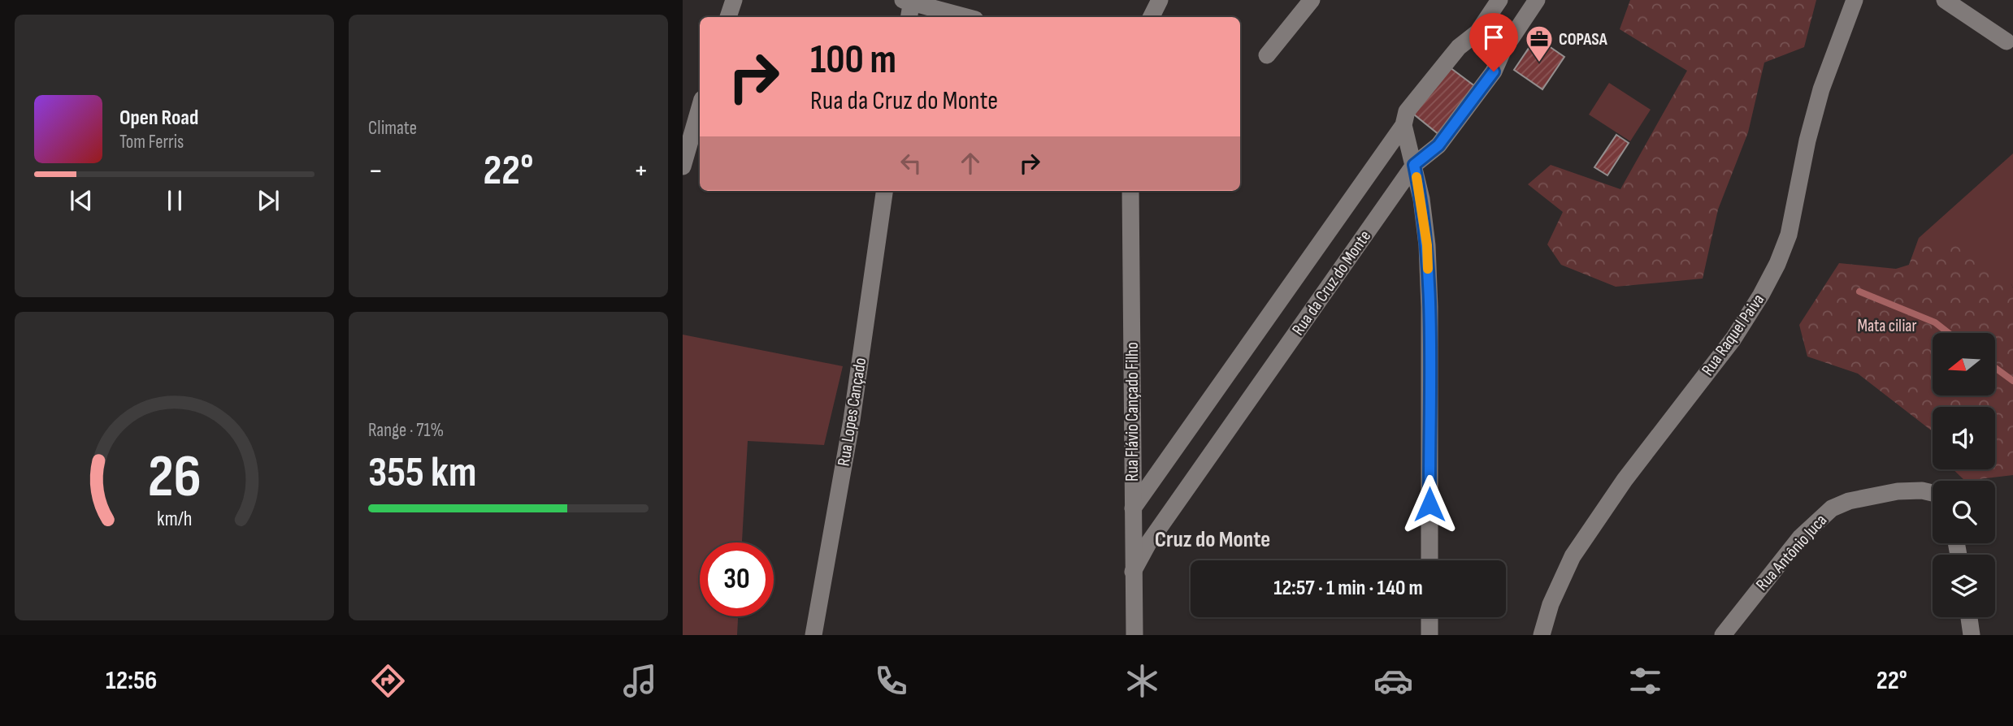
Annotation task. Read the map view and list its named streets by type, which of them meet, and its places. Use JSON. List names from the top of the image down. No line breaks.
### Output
{"streets":{"street":["Rua da Cruz do Monte","Rua Raquel Paiva","Rua Lopes Cançado","Rua Flávio Cançado Filho","Rua Antônio Juca"]},"crossings":[["Rua da Cruz do Monte","Rua Flávio Cançado Filho"]],"districts":["Cruz do Monte"],"parks":["Mata ciliar"],"places":{"office":["COPASA"]},"north":"left","page":{"tile":["Climate",["Range · 71%","355 km"]],"turn":["100 m","Rua da Cruz do Monte"],"song":["Open Road","Tom Ferris"],"heat":["−","22°","+"],"limit":"30","trip":"12:57 · 1 min · 140 m","tabs":["12:56","22°"],"gauge":["26","km/h"]}}
